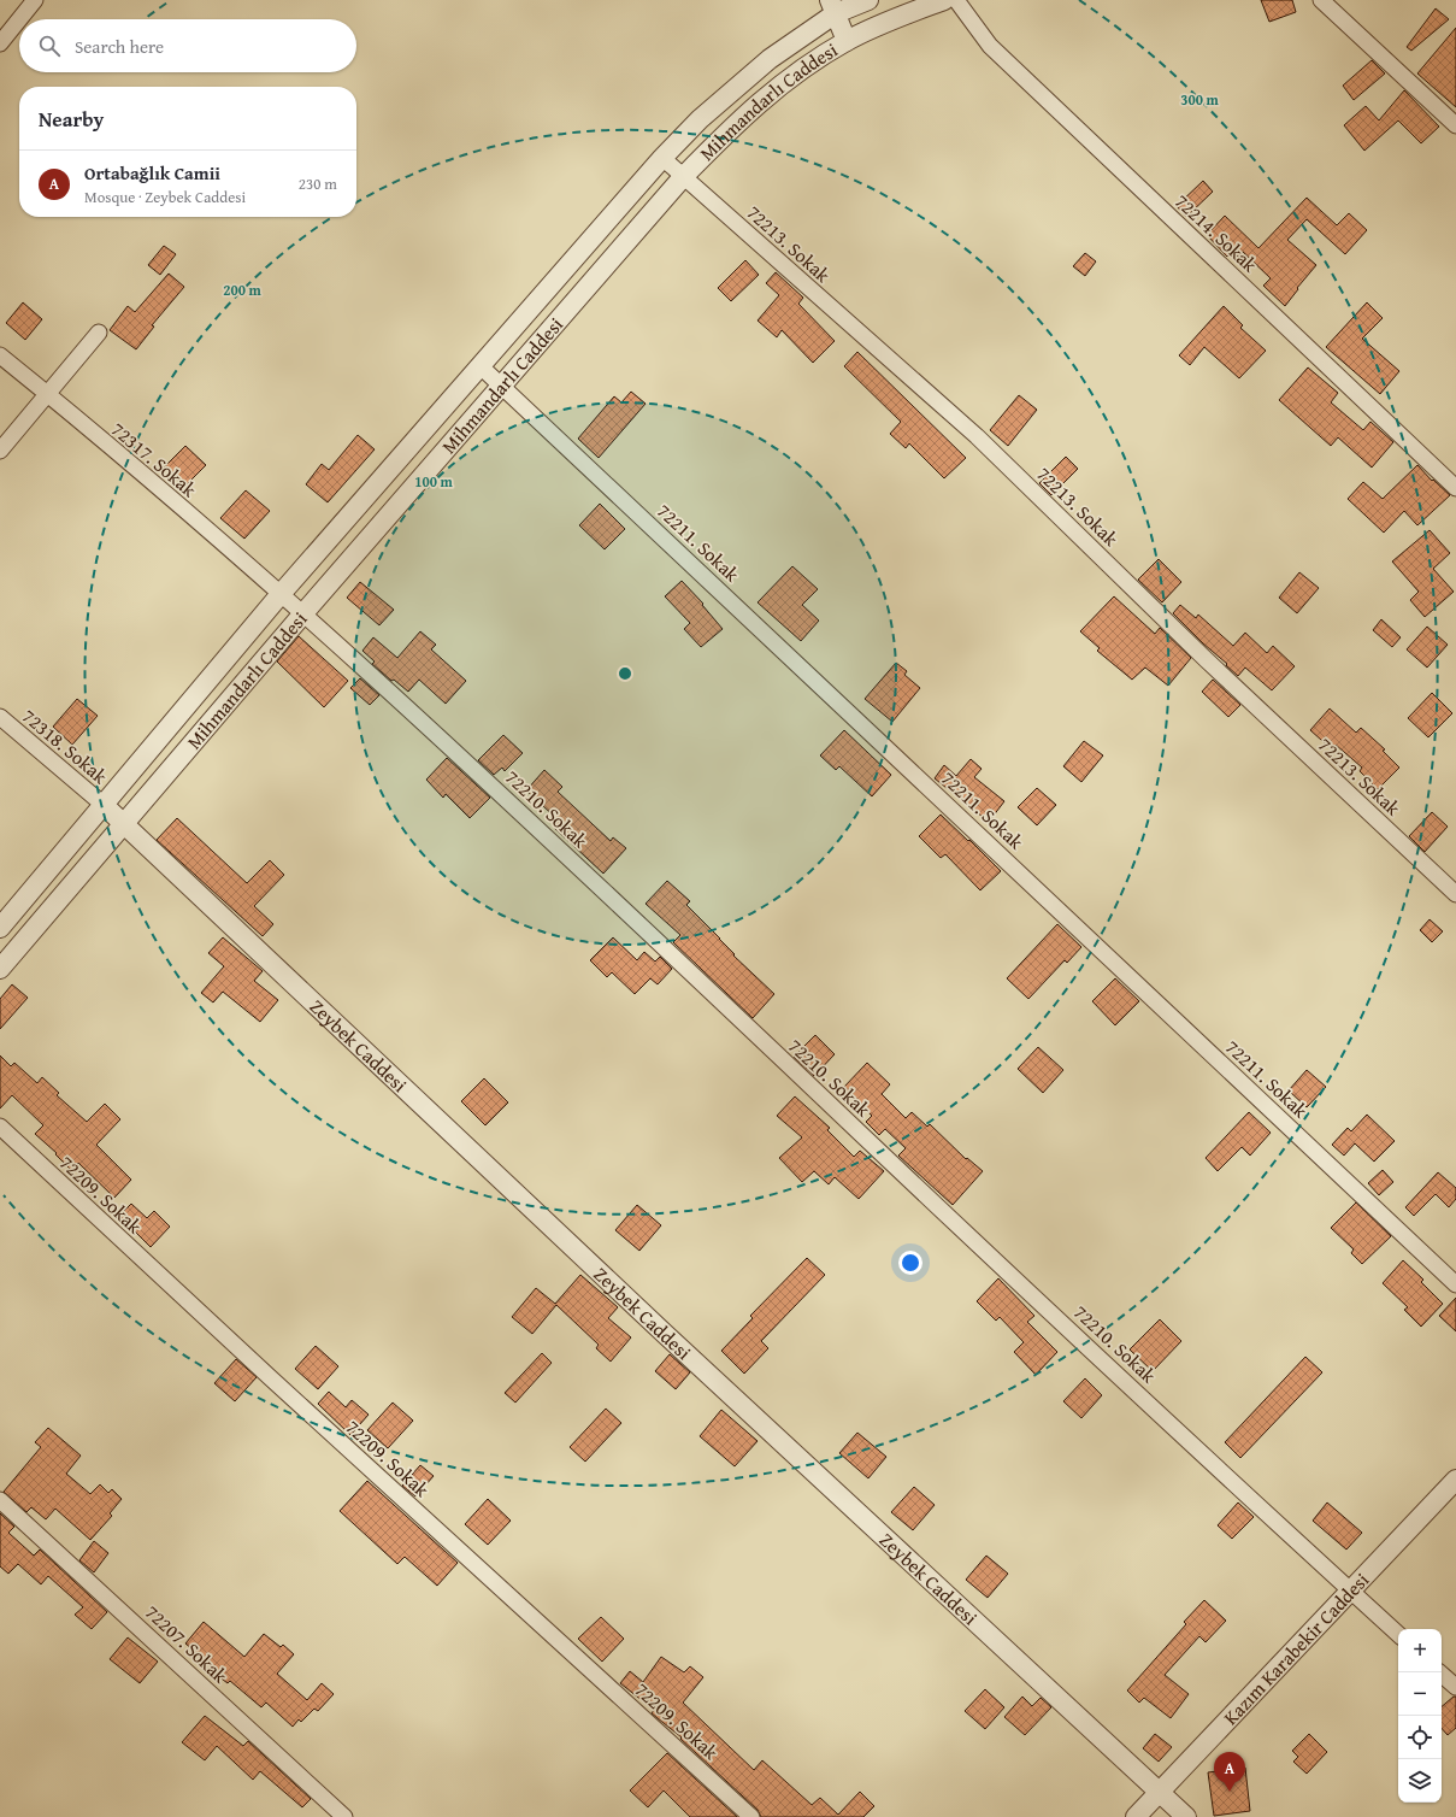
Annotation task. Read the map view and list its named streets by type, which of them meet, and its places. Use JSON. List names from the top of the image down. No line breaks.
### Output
{"streets":{"street":["Mihmandarlı Caddesi","72214. Sokak","72213. Sokak","72317. Sokak","72211. Sokak","72318. Sokak","72210. Sokak","Zeybek Caddesi","72209. Sokak","72207. Sokak","Kazım Karabekir Caddesi"]},"crossings":[["Mihmandarlı Caddesi","72213. Sokak"],["Mihmandarlı Caddesi","72317. Sokak"],["Mihmandarlı Caddesi","72211. Sokak"],["Mihmandarlı Caddesi","72318. Sokak"],["Mihmandarlı Caddesi","72210. Sokak"],["Mihmandarlı Caddesi","Zeybek Caddesi"],["72317. Sokak","72210. Sokak"],["72318. Sokak","Zeybek Caddesi"],["72210. Sokak","Kazım Karabekir Caddesi"],["Zeybek Caddesi","Kazım Karabekir Caddesi"]],"page":{"search":"Search here","heading":"Nearby","list":[{"mark":"A","name":"Ortabağlık Camii","note":"Mosque · Zeybek Caddesi","value":"230 m"}],"map_buttons":["+","−"],"pins":"A"},"rings":["300 m","200 m","100 m"]}
